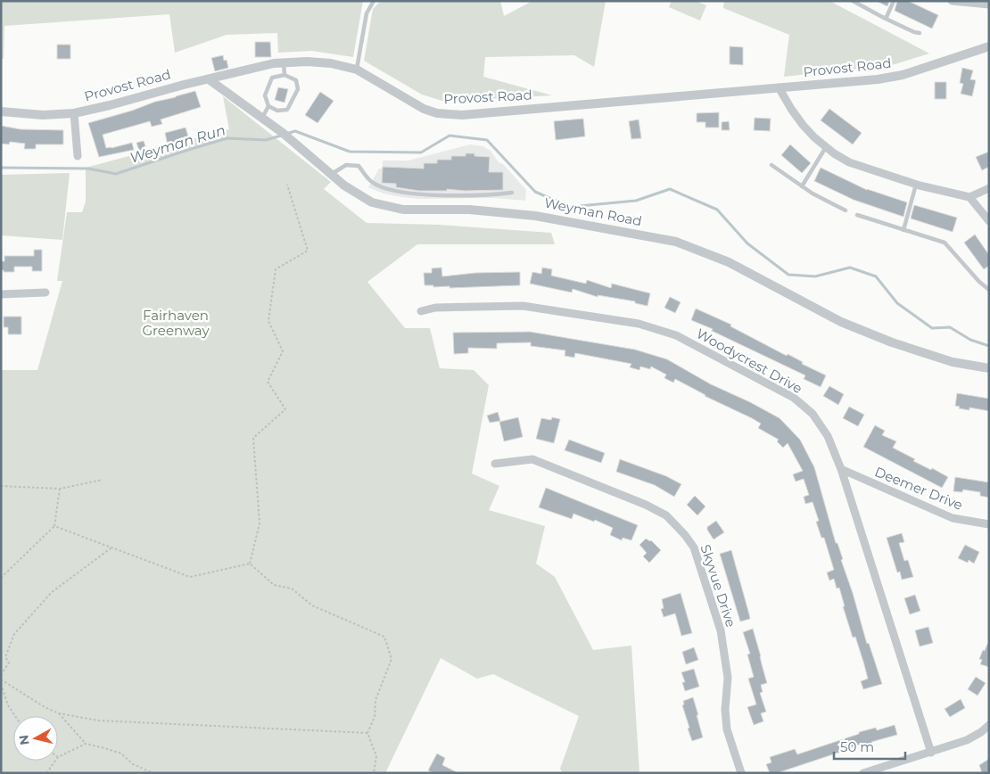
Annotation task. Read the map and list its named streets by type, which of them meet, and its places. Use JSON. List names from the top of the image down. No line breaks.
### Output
{"streets":{"street":["Provost Road","Weyman Road","Woodycrest Drive","Deemer Drive","Skyvue Drive"]},"crossings":[["Provost Road","Weyman Road"],["Woodycrest Drive","Deemer Drive"]],"water":["Weyman Run"],"parks":["Fairhaven Greenway"],"scale_bar":"50 m","north":"left"}
